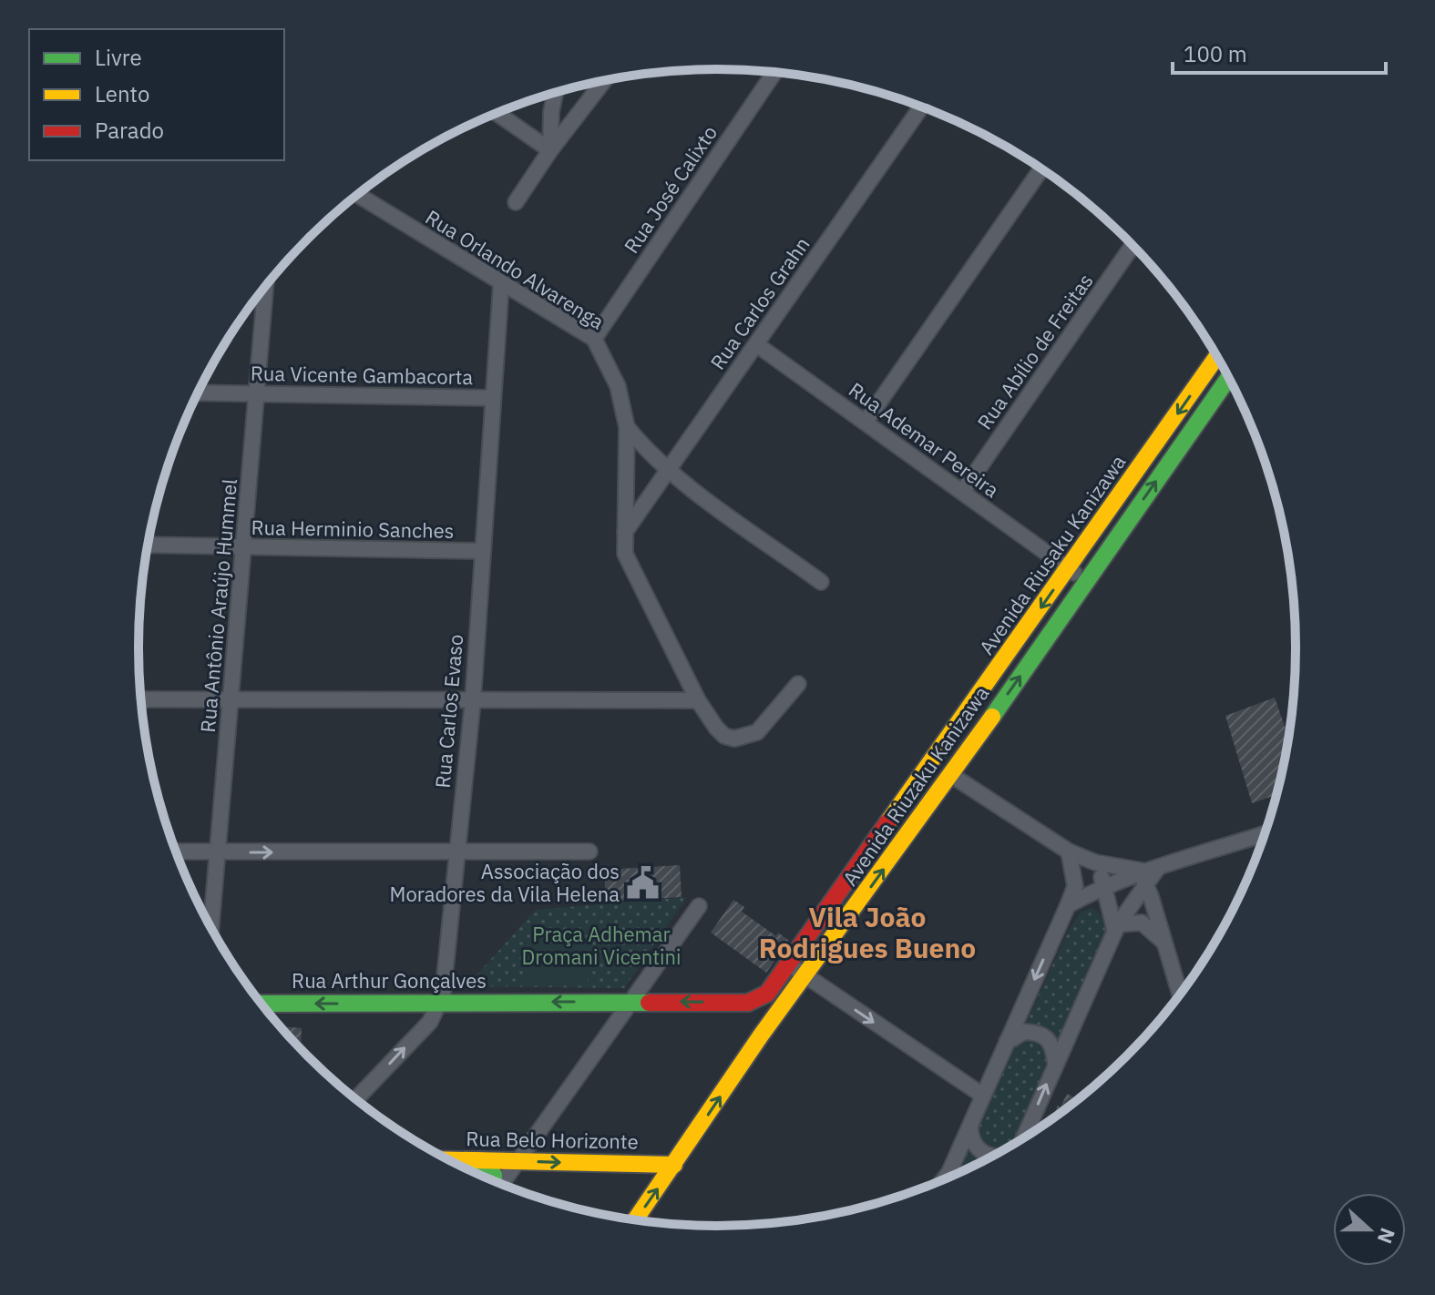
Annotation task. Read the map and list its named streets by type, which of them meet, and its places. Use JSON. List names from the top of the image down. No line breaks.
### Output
{"streets":{"street":["Rua José Calixto","Rua Orlando Alvarenga","Rua Carlos Grahn","Rua Abílio de Freitas","Rua Vicente Gambacorta","Rua Ademar Pereira","Rua Herminio Sanches","Avenida Riusaku Kanizawa","Rua Antônio Araújo Hummel","Rua Carlos Evaso","Avenida Riuzaku Kanizawa","Rua Arthur Gonçalves","Rua Belo Horizonte"]},"crossings":[["Rua José Calixto","Rua Orlando Alvarenga"],["Rua Orlando Alvarenga","Rua Carlos Grahn"],["Rua Orlando Alvarenga","Rua Carlos Evaso"],["Rua Carlos Grahn","Rua Ademar Pereira"],["Rua Abílio de Freitas","Rua Ademar Pereira"],["Rua Vicente Gambacorta","Rua Antônio Araújo Hummel"],["Rua Vicente Gambacorta","Rua Carlos Evaso"],["Rua Ademar Pereira","Avenida Riusaku Kanizawa"],["Rua Herminio Sanches","Rua Antônio Araújo Hummel"],["Rua Herminio Sanches","Rua Carlos Evaso"],["Rua Carlos Evaso","Rua Arthur Gonçalves"],["Avenida Riuzaku Kanizawa","Rua Belo Horizonte"]],"one_way":["Avenida Riusaku Kanizawa","Avenida Riuzaku Kanizawa","Rua Arthur Gonçalves","Rua Belo Horizonte"],"districts":["Vila João Rodrigues Bueno"],"parks":["Praça Adhemar Dromani Vicentini"],"places":{"public building":["Associação dos Moradores da Vila Helena"]},"legend":["Livre","Lento","Parado"],"scale_bar":"100 m","north":"right"}
